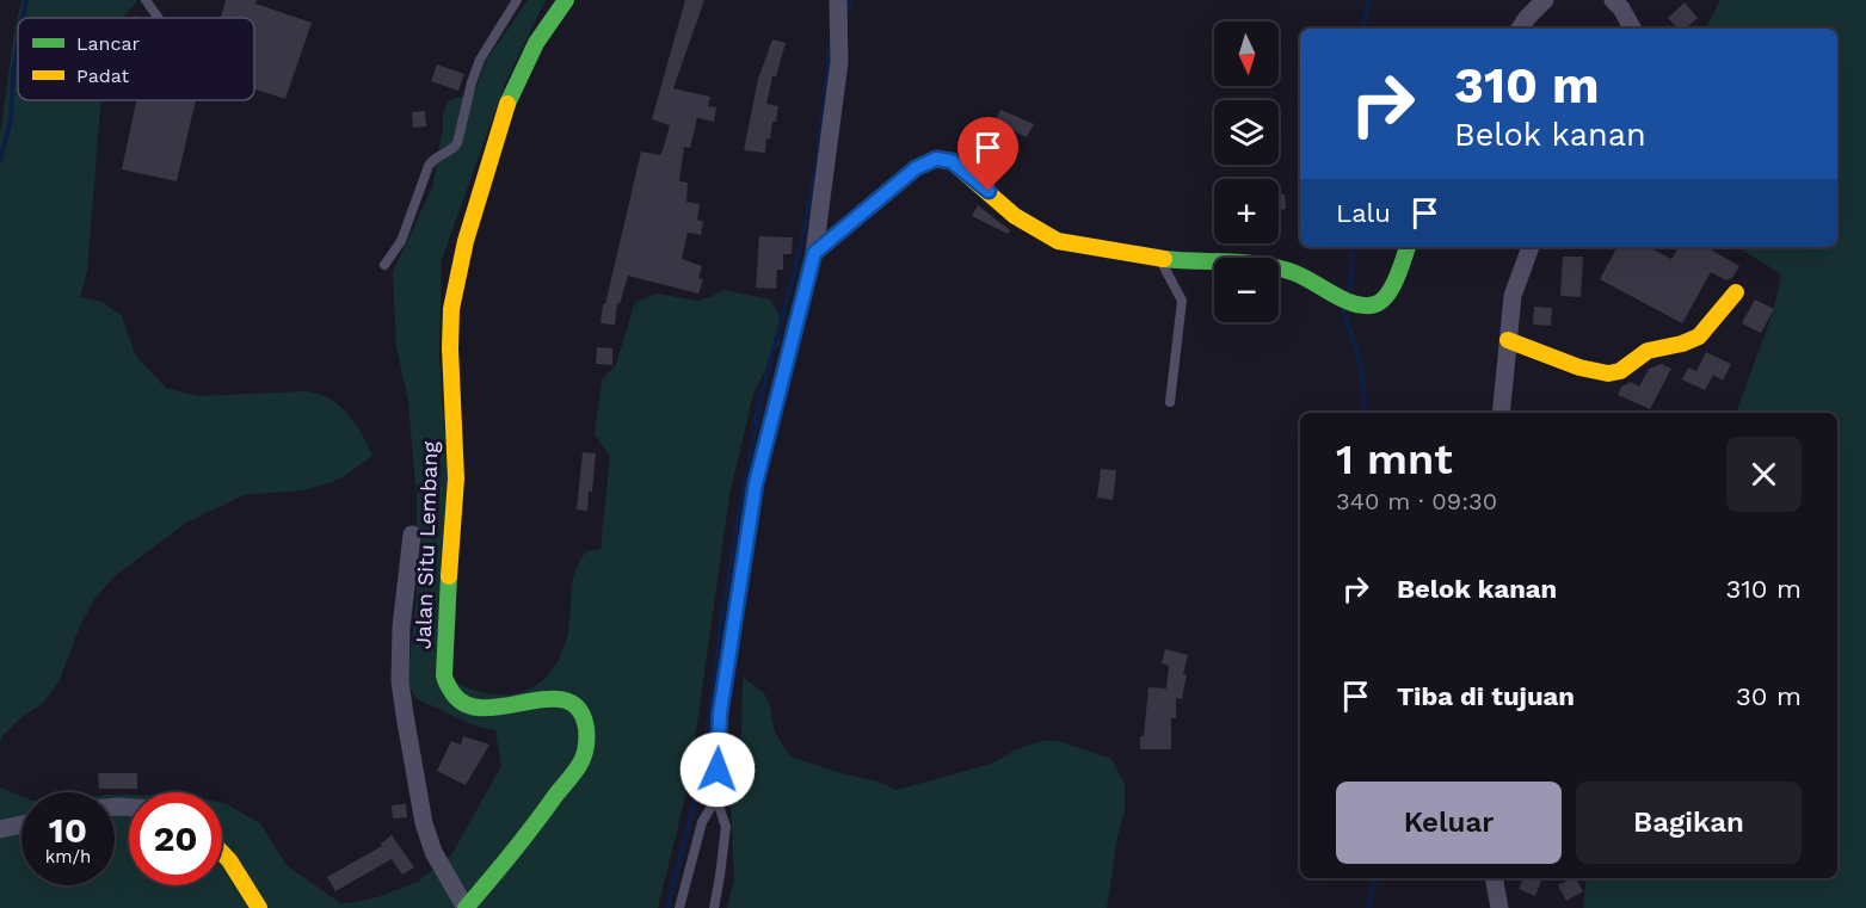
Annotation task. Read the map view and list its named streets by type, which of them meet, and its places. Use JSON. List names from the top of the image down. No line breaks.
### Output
{"streets":{"street":["Jalan Situ Lembang"]},"legend":["Lancar","Padat"],"north":"bottom","page":{"map_buttons":["+","−"],"turn":["310 m","Belok kanan"],"then":"Lalu","heading":["1 mnt","340 m · 09:30"],"list":[{"name":"Belok kanan","value":"310 m"},{"name":"Tiba di tujuan","value":"30 m"}],"buttons":["Keluar","Bagikan"],"speed":"10 km/h","limit":"20"}}
